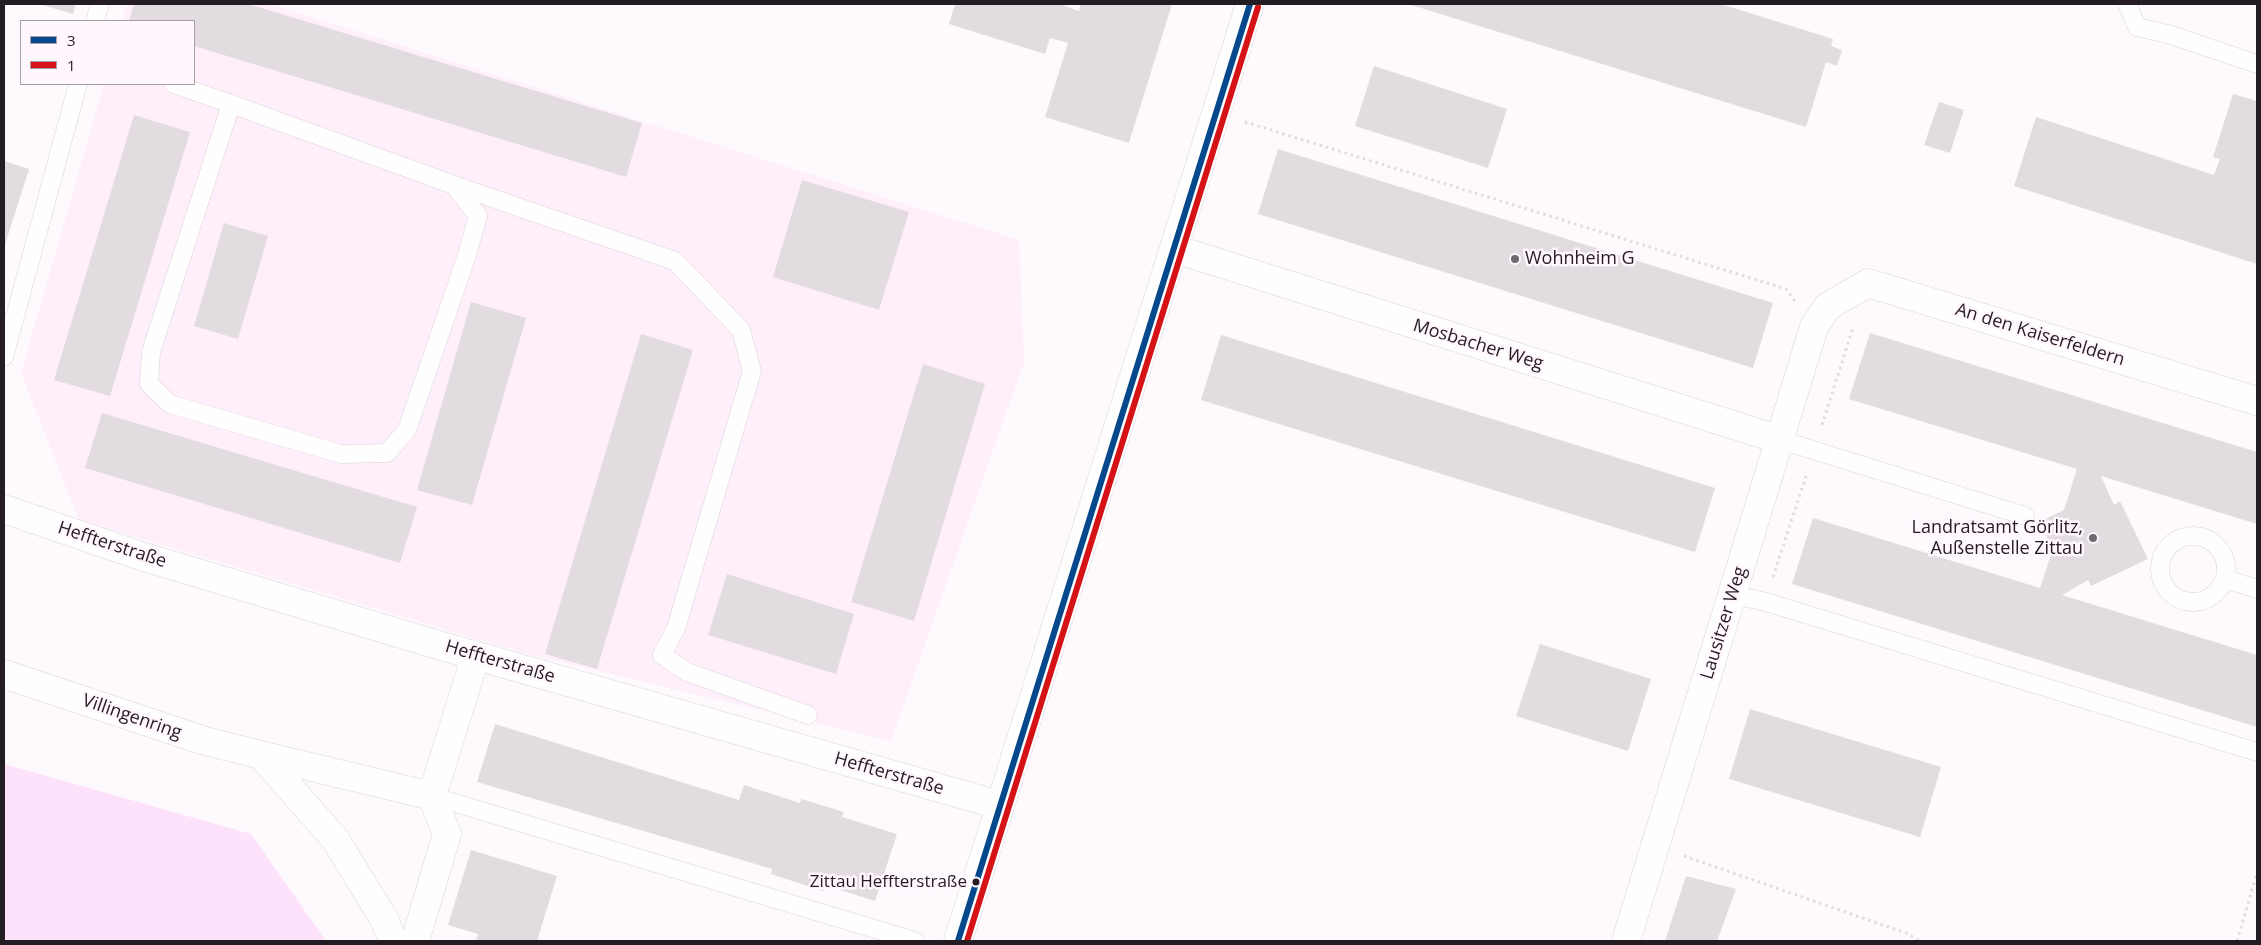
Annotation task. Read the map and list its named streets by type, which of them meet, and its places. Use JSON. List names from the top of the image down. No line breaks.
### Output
{"streets":{"street":["An den Kaiserfeldern","Mosbacher Weg","Heffterstraße","Lausitzer Weg","Villingenring"]},"crossings":[["An den Kaiserfeldern","Lausitzer Weg"],["Mosbacher Weg","Lausitzer Weg"]],"places":["Wohnheim G","Landratsamt Görlitz, Außenstelle Zittau","Zittau Heffterstraße"],"lines":["transit line 3","transit line 1"],"legend":["3","1"]}
